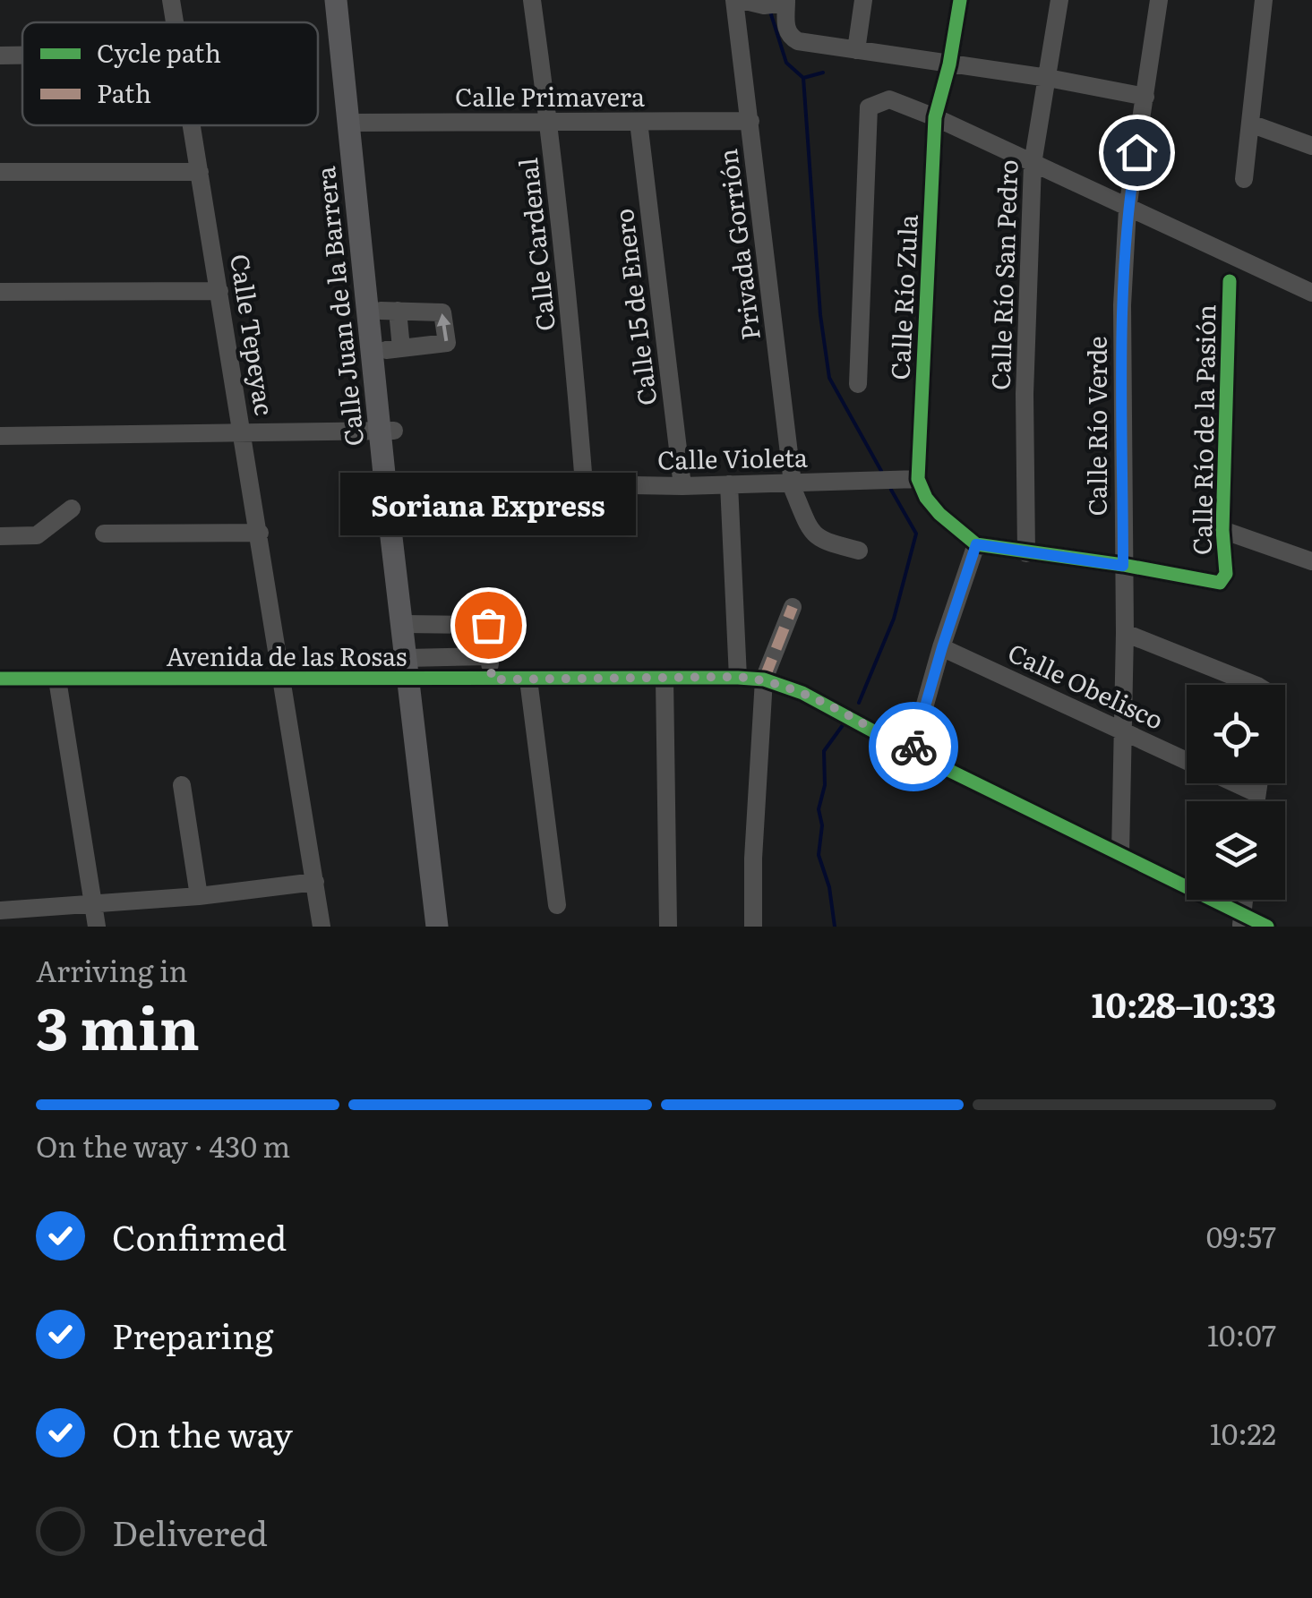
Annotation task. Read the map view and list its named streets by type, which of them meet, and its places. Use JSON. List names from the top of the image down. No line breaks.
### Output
{"streets":{"main road":["Calle Juan de la Barrera"],"street":["Calle Primavera","Calle Cardenal","Privada Gorrión","Calle Río San Pedro","Calle Río Zula","Calle 15 de Enero","Calle Tepeyac","Calle Río Verde","Calle Río de la Pasión","Calle Violeta","Avenida de las Rosas","Calle Obelisco"]},"crossings":[["Calle Primavera","Calle Cardenal"],["Calle Primavera","Privada Gorrión"],["Calle Primavera","Calle Juan de la Barrera"],["Calle Primavera","Calle 15 de Enero"],["Calle Cardenal","Calle Violeta"],["Privada Gorrión","Calle Violeta"],["Calle Río Zula","Calle Violeta"],["Calle Juan de la Barrera","Calle Violeta"],["Calle Juan de la Barrera","Avenida de las Rosas"],["Calle 15 de Enero","Calle Violeta"],["Calle Tepeyac","Avenida de las Rosas"],["Calle Río Verde","Calle Río de la Pasión"],["Calle Río Verde","Avenida de las Rosas"],["Calle Río Verde","Calle Obelisco"]],"places":["Soriana Express"],"legend":["Cycle path","Path"],"page":{"bubble":"Soriana Express","heading":["3 min","Arriving in","10:28–10:33"],"bar":"On the way · 430 m","list":[["Confirmed","09:57"],["Preparing","10:07"],["On the way","10:22"],"Delivered"]}}
